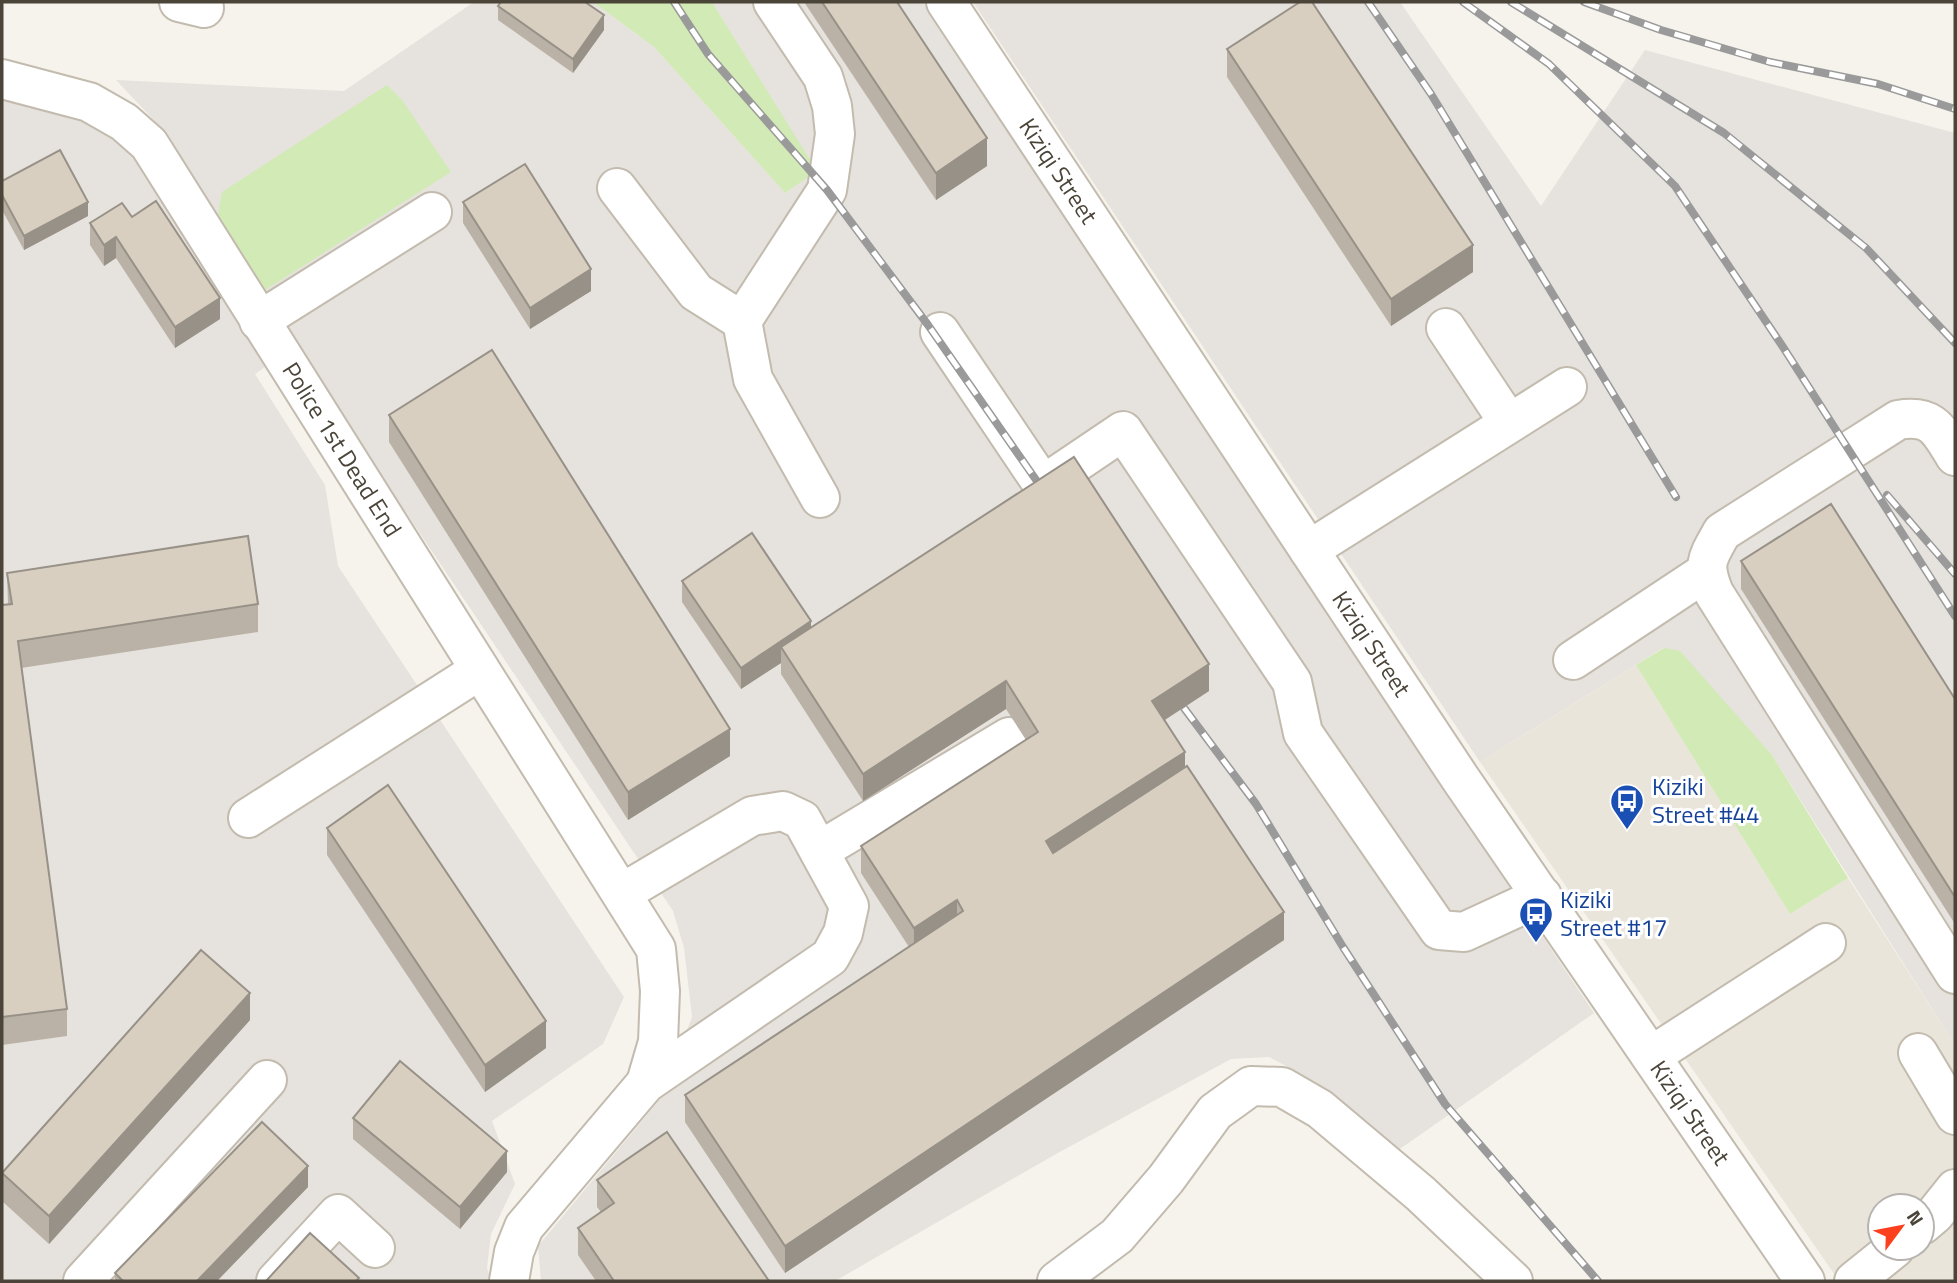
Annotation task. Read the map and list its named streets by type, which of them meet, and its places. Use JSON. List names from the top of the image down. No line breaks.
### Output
{"streets":{"street":["Kiziqi Street","Police 1st Dead End"]},"places":{"bus stop":["Kiziki Street #44","Kiziki Street #17"]},"north":"top right"}
